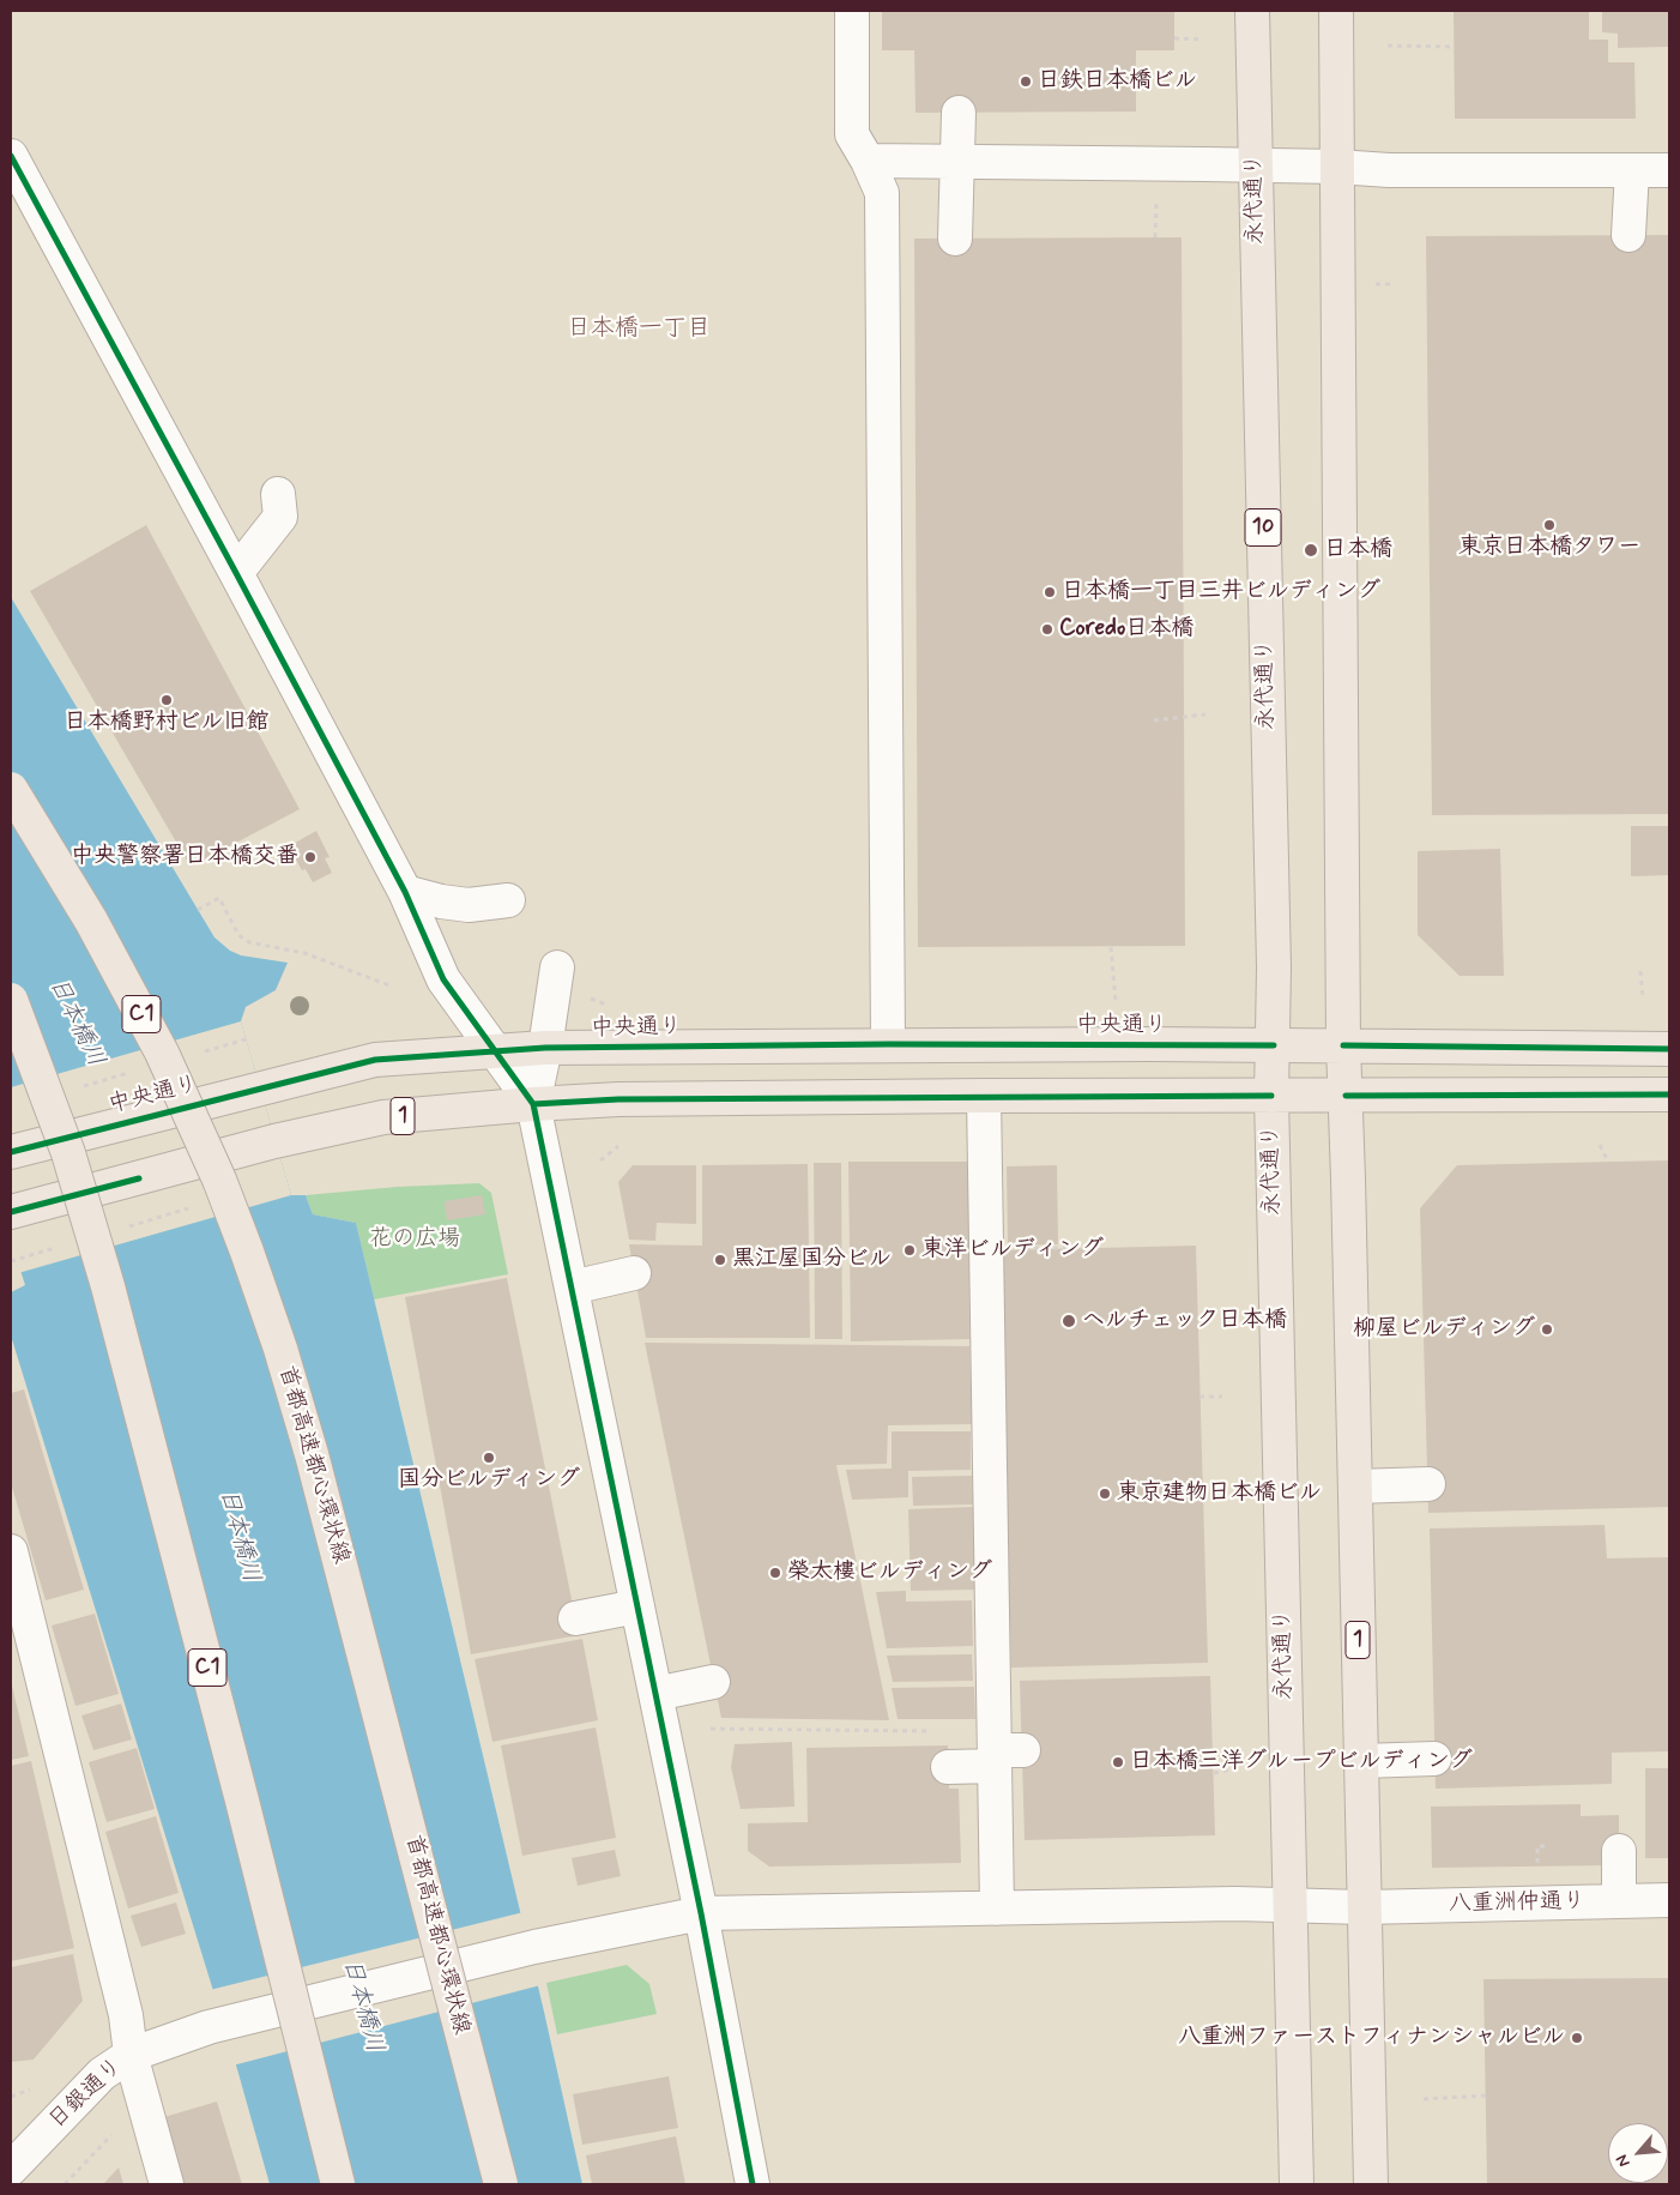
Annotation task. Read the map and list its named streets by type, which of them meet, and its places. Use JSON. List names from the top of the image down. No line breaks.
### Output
{"streets":{"main road":["永代通り","10","C1","中央通り","1","首都高速都心環状線"],"street":["八重洲仲通り","日銀通り"]},"crossings":[["永代通り","中央通り"],["永代通り","1"],["永代通り","八重洲仲通り"],["中央通り","1"],["1","八重洲仲通り"],["八重洲仲通り","日銀通り"]],"districts":["日本橋一丁目"],"water":["日本橋川"],"parks":["花の広場"],"places":["日鉄日本橋ビル","東京日本橋タワー","日本橋","日本橋一丁目三井ビルディング","Coredo日本橋","日本橋野村ビル旧館","中央警察署日本橋交番","東洋ビルディング","黒江屋国分ビル","ヘルチェック日本橋","柳屋ビルディング","国分ビルディング","東京建物日本橋ビル","榮太樓ビルディング","日本橋三洋グループビルディング","八重洲ファーストフィナンシャルビル"],"north":"bottom left"}
